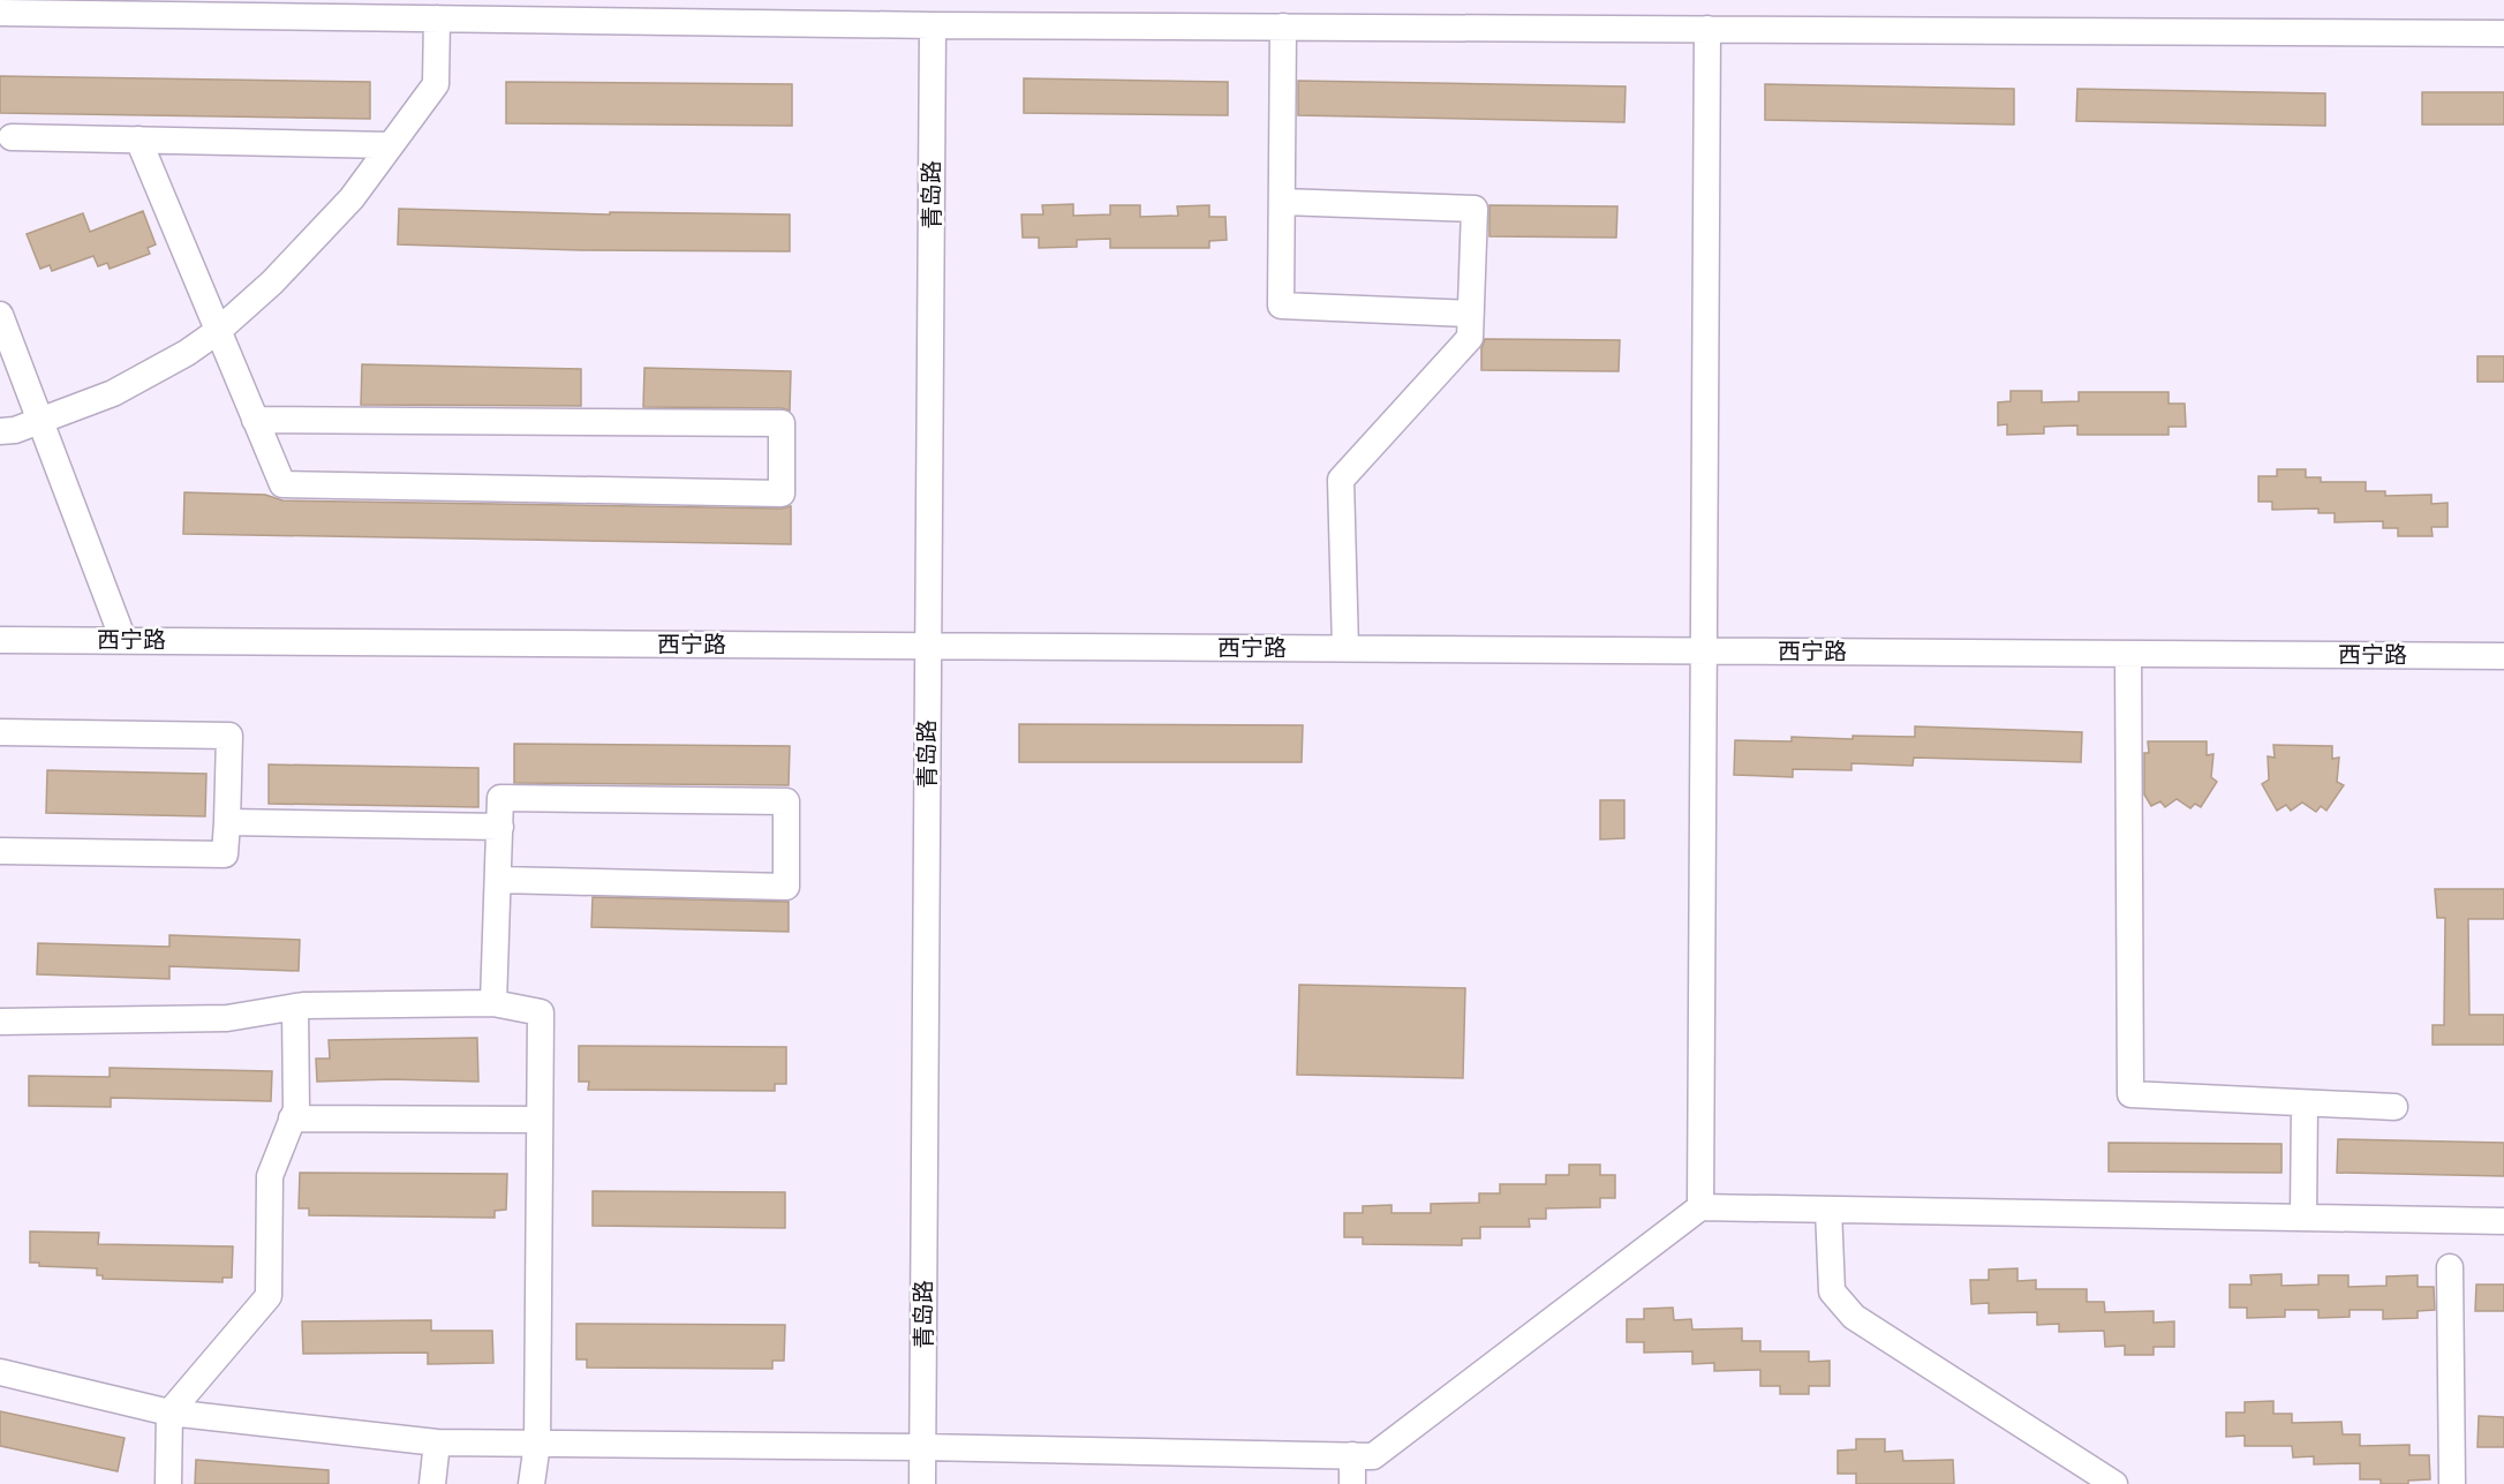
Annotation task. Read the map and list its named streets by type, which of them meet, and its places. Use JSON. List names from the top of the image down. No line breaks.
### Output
{"streets":{"street":["青岛路","西宁路"]},"crossings":[["青岛路","西宁路"]]}
